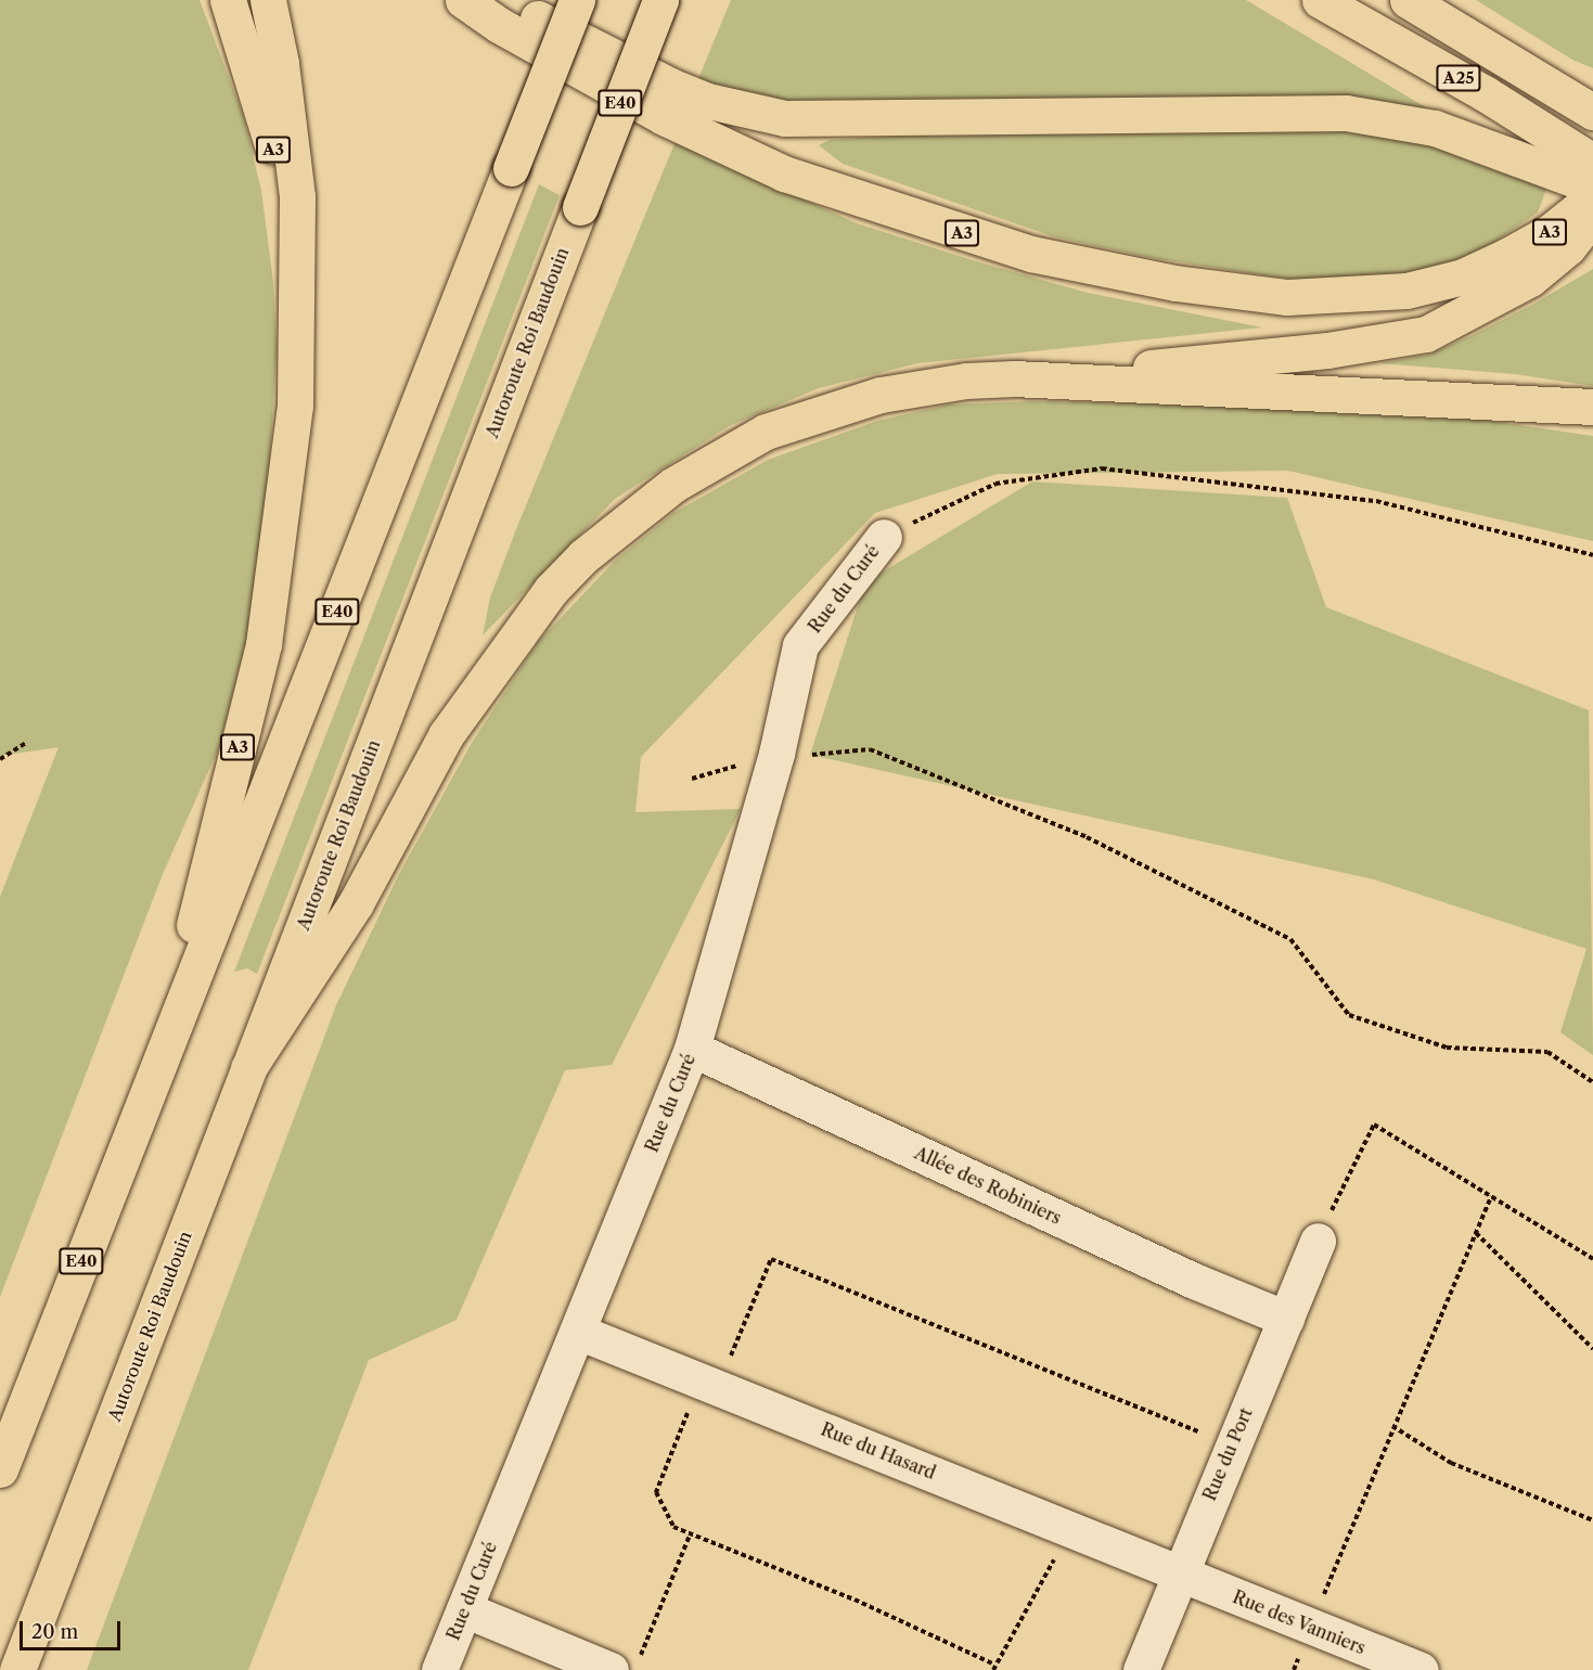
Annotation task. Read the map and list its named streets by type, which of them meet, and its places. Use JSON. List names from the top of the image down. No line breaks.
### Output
{"streets":{"highway":["A25","E40","A3","Autoroute Roi Baudouin"],"street":["Rue du Curé","Allée des Robiniers","Rue du Hasard","Rue du Port","Rue des Vanniers"]},"crossings":[["E40","A3"],["A3","Autoroute Roi Baudouin"],["Rue du Curé","Allée des Robiniers"],["Rue du Curé","Rue du Hasard"],["Allée des Robiniers","Rue du Port"],["Rue du Hasard","Rue du Port"],["Rue du Hasard","Rue des Vanniers"],["Rue du Port","Rue des Vanniers"]],"scale_bar":"20 m"}
